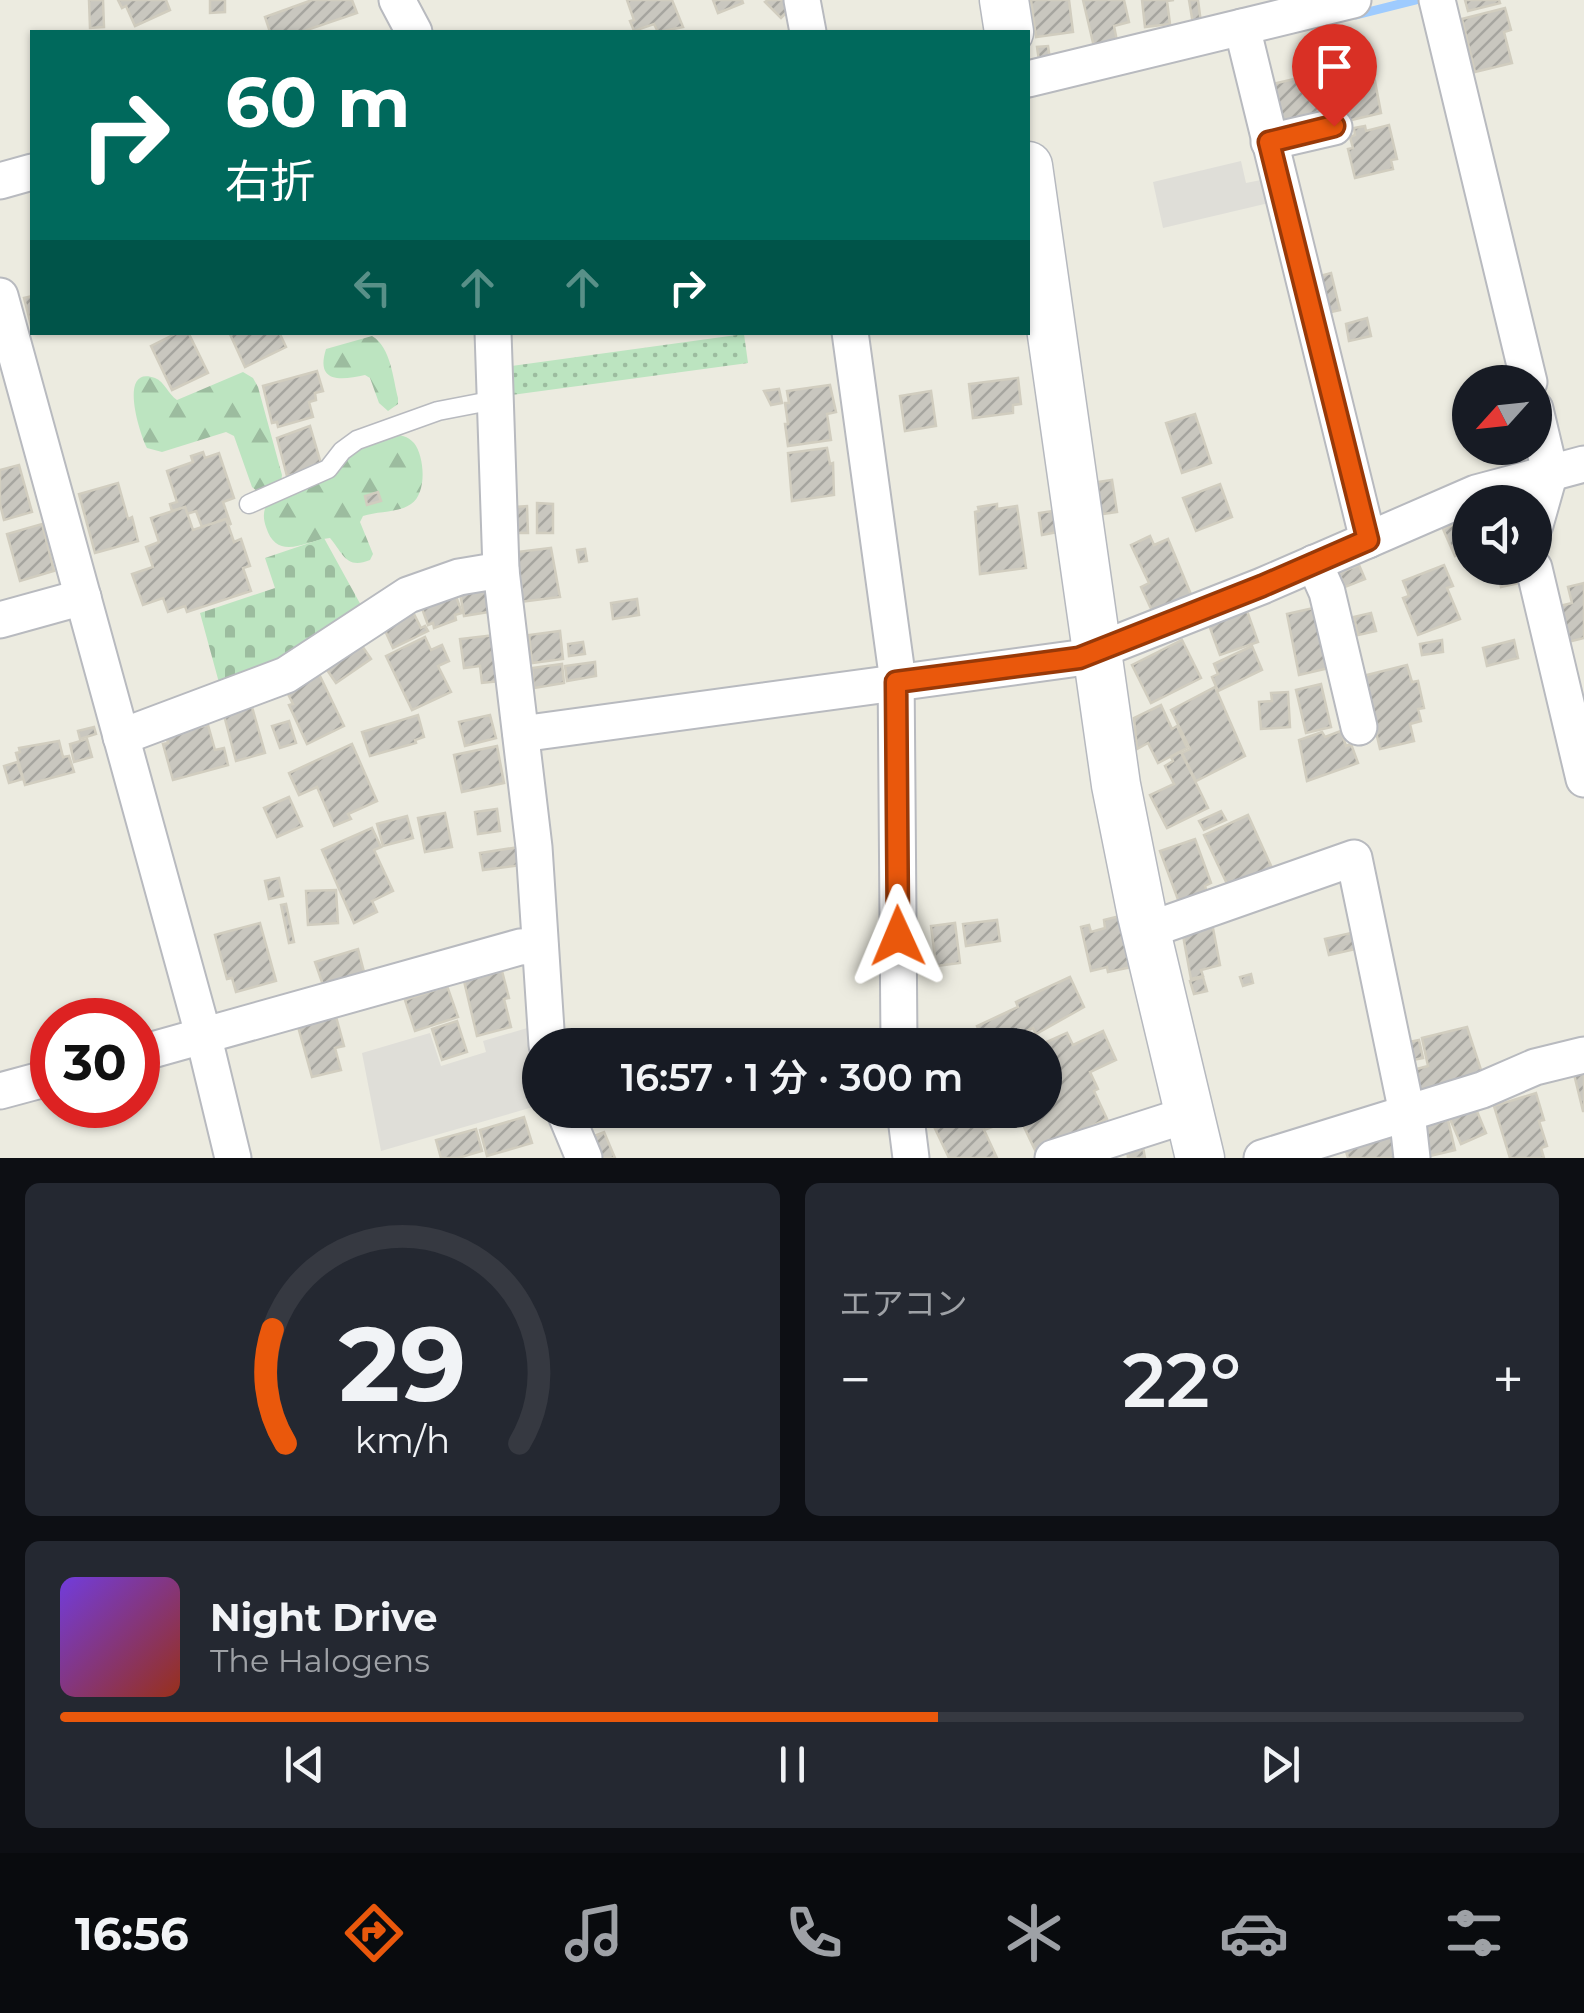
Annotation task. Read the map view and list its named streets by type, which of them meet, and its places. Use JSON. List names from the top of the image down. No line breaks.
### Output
{"north":"bottom left","page":{"turn":["60 m","右折"],"limit":"30","trip":"16:57 · 1 分 · 300 m","tile":"エアコン","heat":["−","22°","+"],"song":["Night Drive","The Halogens"],"tabs":"16:56","gauge":["29","km/h"]}}
